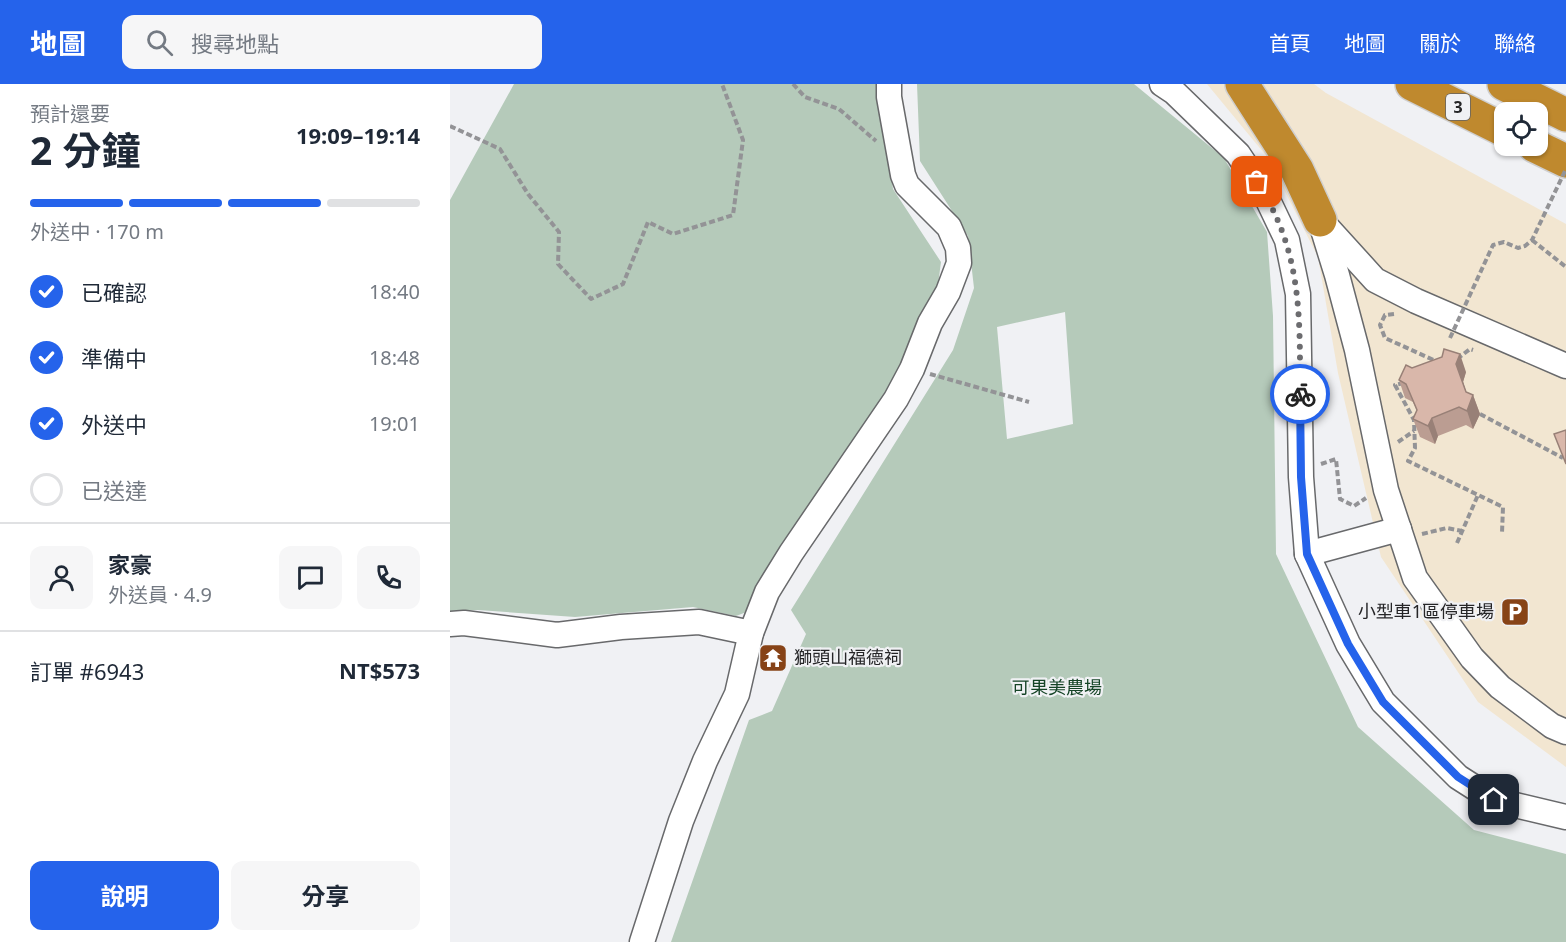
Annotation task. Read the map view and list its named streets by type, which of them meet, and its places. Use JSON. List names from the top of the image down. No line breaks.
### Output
{"streets":{"highway":["3"]},"parks":["可果美農場"],"places":{"parking":["小型車1區停車場"],"temple":["獅頭山福德祠"]},"page":{"header":"地圖","search":"搜尋地點","nav":["首頁","地圖","關於","聯絡"],"heading":["2 分鐘","預計還要","19:09–19:14"],"panel":["家豪","外送員 · 4.9","訂單 #6943","NT$573"],"bar":"外送中 · 170 m","list":[["已確認","18:40"],["準備中","18:48"],["外送中","19:01"],"已送達"],"buttons":["說明","分享"]}}
